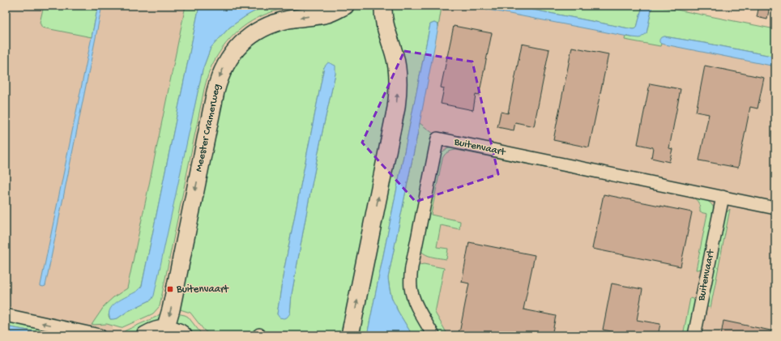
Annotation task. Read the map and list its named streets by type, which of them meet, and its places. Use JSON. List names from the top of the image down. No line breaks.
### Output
{"streets":{"main road":["Meester Cramerweg"],"street":["Buitenvaart"]},"one_way":["Meester Cramerweg"],"places":{"transit":["Buitenvaart"]}}
